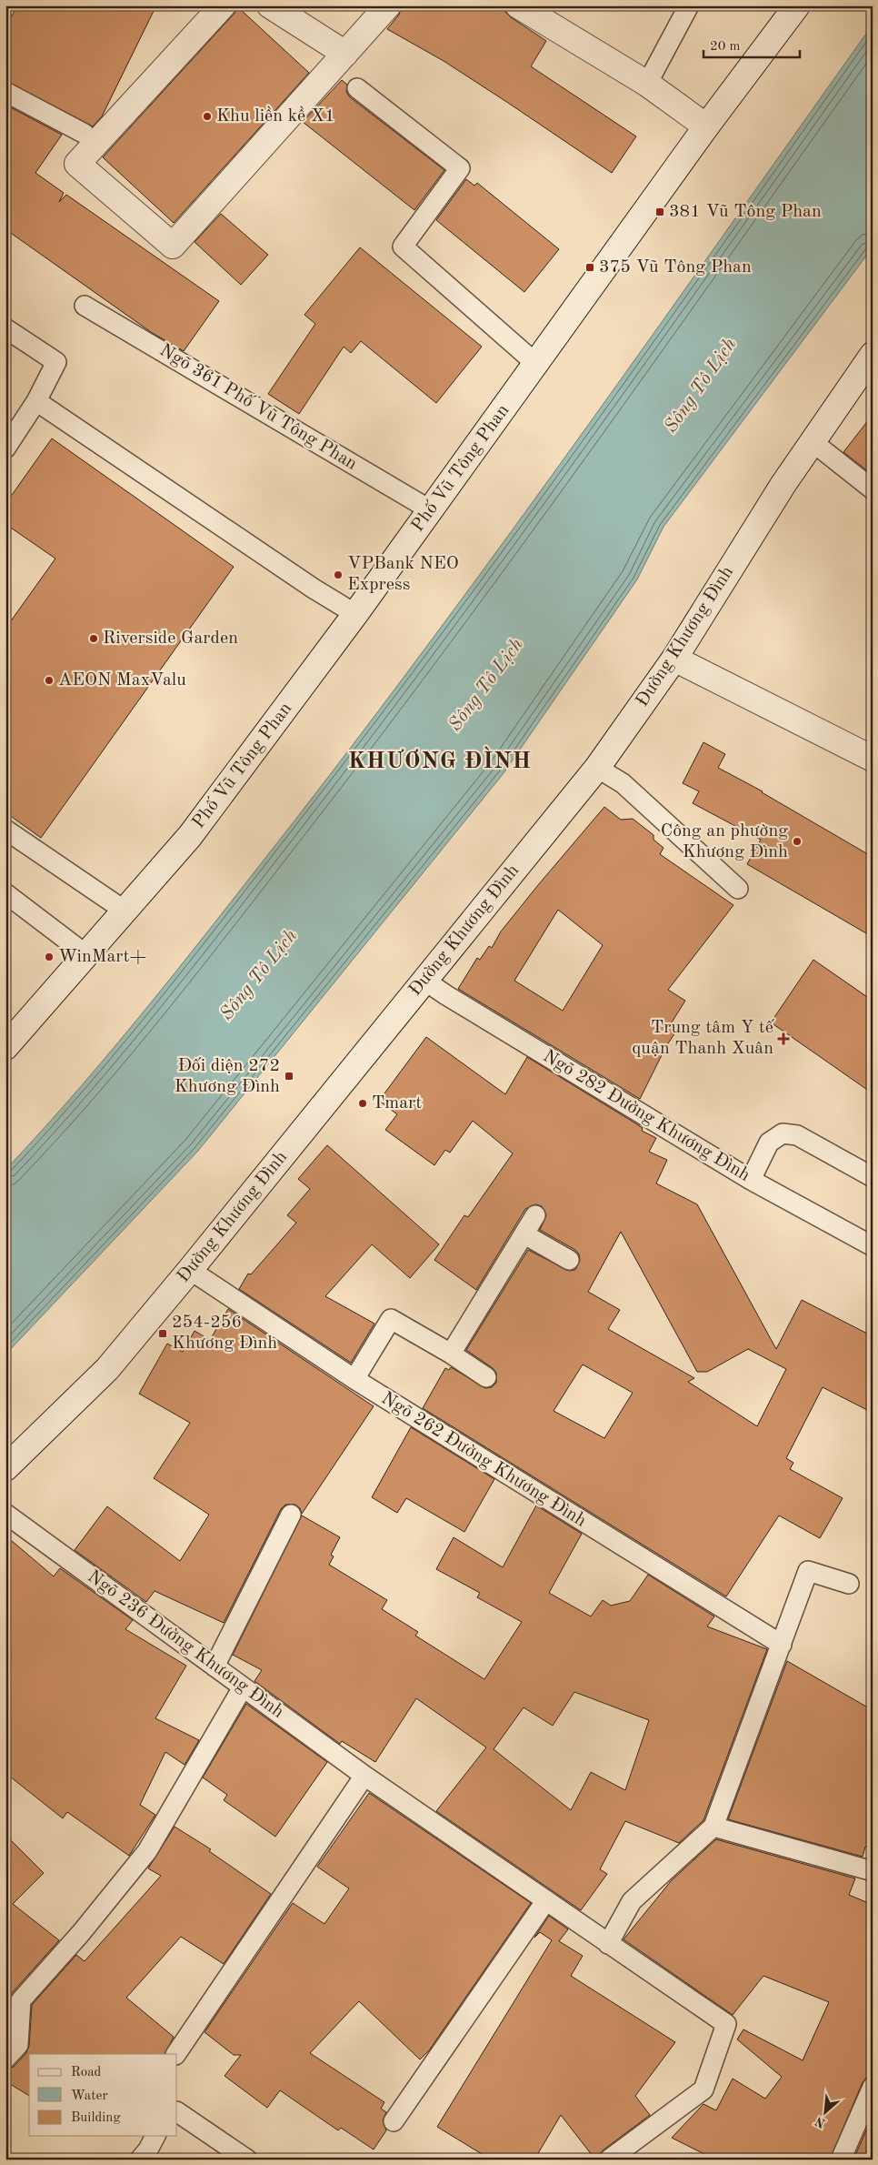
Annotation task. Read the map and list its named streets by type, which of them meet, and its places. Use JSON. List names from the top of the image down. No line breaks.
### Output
{"streets":{"main road":["Phố Vũ Tông Phan","Đường Khương Đình"],"lane":["Ngõ 361 Phố Vũ Tông Phan","Ngõ 282 Đường Khương Đình","Ngõ 262 Đường Khương Đình","Ngõ 236 Đường Khương Đình"]},"crossings":[["Ngõ 361 Phố Vũ Tông Phan","Phố Vũ Tông Phan"],["Đường Khương Đình","Ngõ 282 Đường Khương Đình"],["Đường Khương Đình","Ngõ 262 Đường Khương Đình"]],"districts":["KHƯƠNG ĐÌNH"],"water":["Sông Tô Lịch"],"places":{"other":["Khu liền kề X1","VPBank NEO Express","Riverside Garden","AEON MaxValu","Công an phường Khương Đình","WinMart+","Tmart"],"transit":["381 Vũ Tông Phan","375 Vũ Tông Phan","Đối diện 272 Khương Đình","254-256 Khương Đình"],"health":["Trung tâm Y tế quận Thanh Xuân"]},"legend":["Road","Water","Building"],"scale_bar":"20 m","north":"bottom left"}
